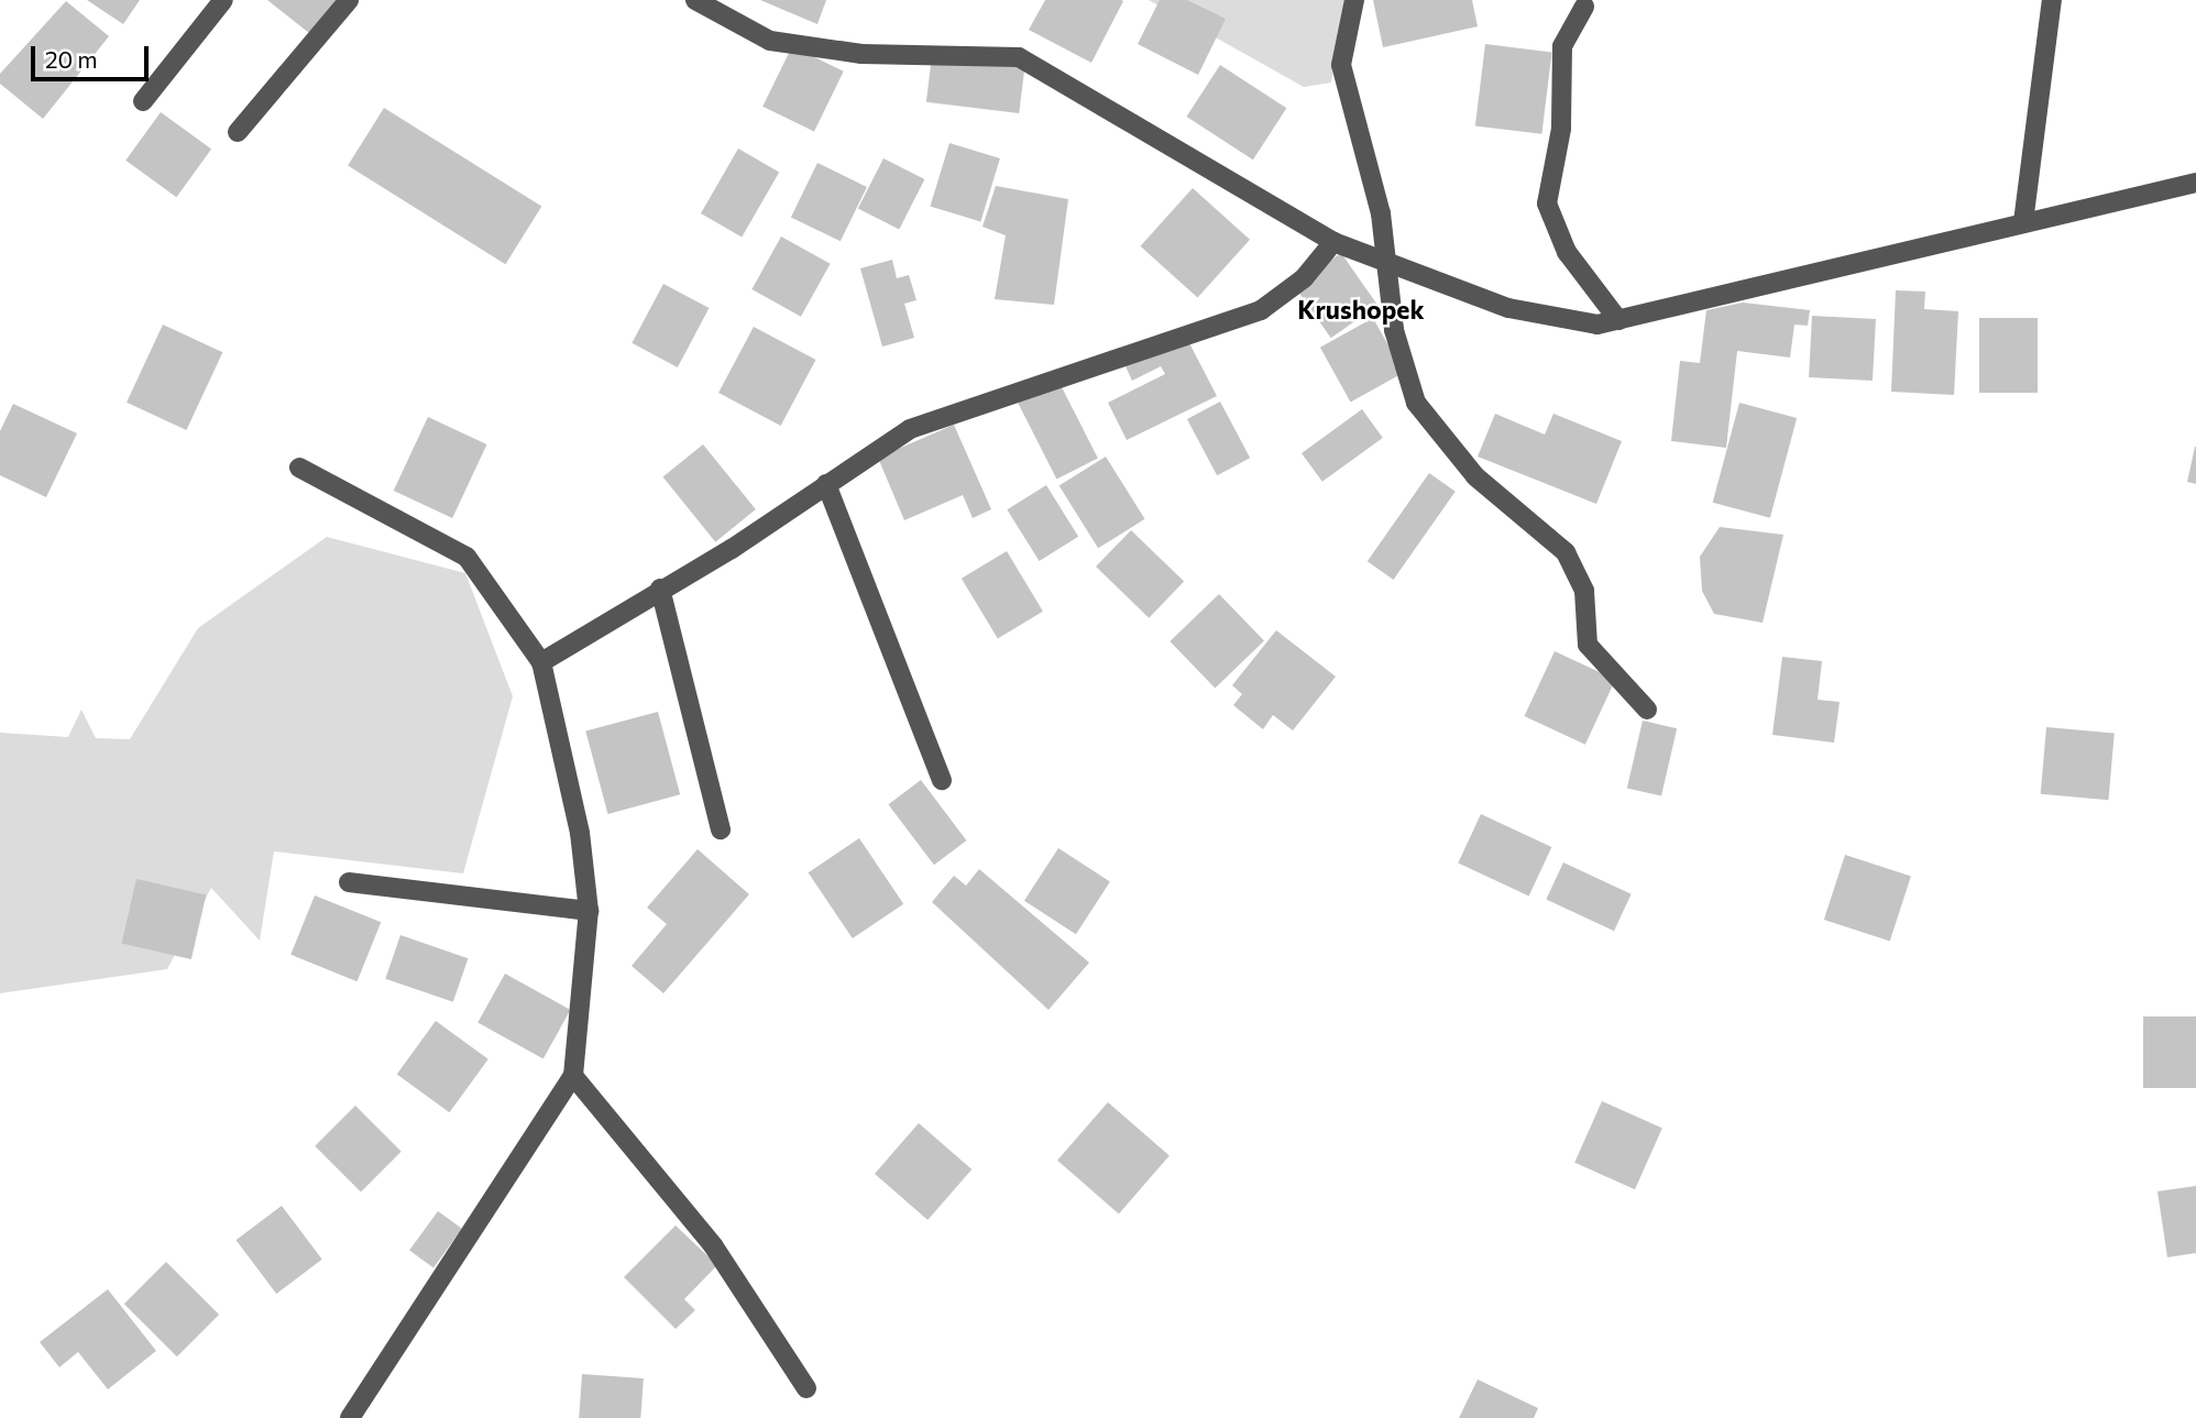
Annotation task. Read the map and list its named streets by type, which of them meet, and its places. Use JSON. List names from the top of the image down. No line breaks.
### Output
{"districts":["Krushopek"],"scale_bar":"20 m"}
